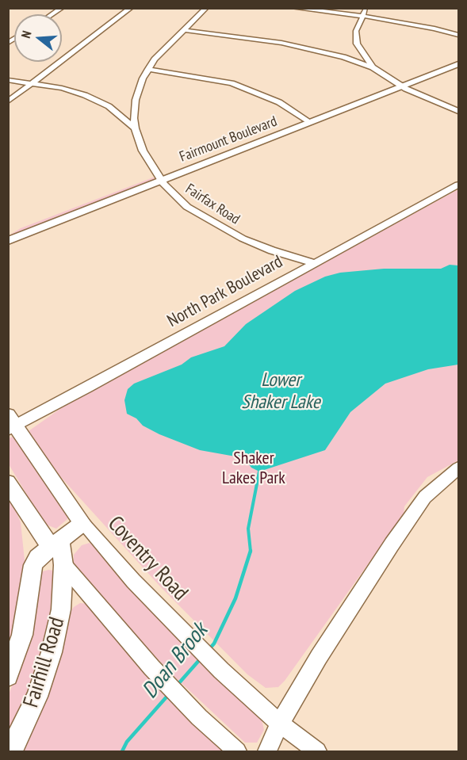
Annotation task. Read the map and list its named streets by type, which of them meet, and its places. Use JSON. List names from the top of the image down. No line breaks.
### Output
{"streets":{"main road":["Fairmount Boulevard","Coventry Road","Fairhill Road"],"street":["Fairfax Road","North Park Boulevard"]},"crossings":[["Fairmount Boulevard","Fairfax Road"],["Fairfax Road","North Park Boulevard"],["North Park Boulevard","Coventry Road"],["Coventry Road","Fairhill Road"]],"water":["Lower Shaker Lake","Doan Brook"],"parks":["Shaker Lakes Park"],"north":"left"}
